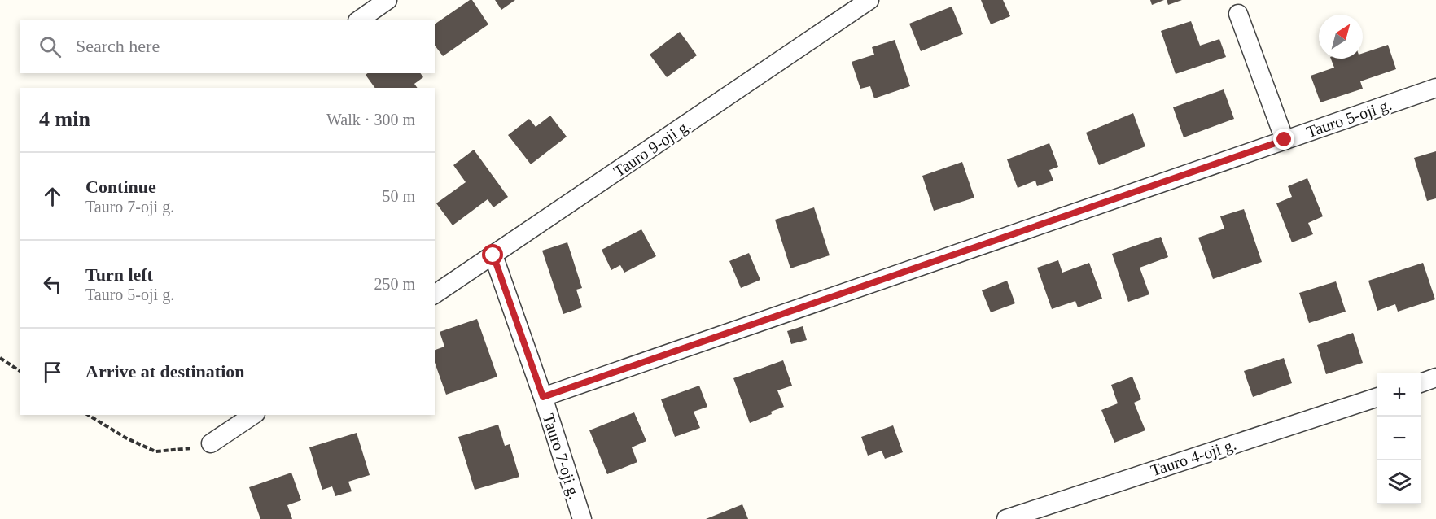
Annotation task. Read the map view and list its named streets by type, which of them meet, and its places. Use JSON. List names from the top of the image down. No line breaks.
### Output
{"streets":{"street":["Tauro 5-oji g.","Tauro 9-oji g.","Tauro 7-oji g.","Tauro 4-oji g."]},"crossings":[["Tauro 5-oji g.","Tauro 7-oji g."],["Tauro 9-oji g.","Tauro 7-oji g."]],"north":"top right","page":{"search":"Search here","heading":["4 min","Walk · 300 m"],"list":[["Continue","Tauro 7-oji g.","50 m"],["Turn left","Tauro 5-oji g.","250 m"],"Arrive at destination"],"map_buttons":["+","−"]}}
